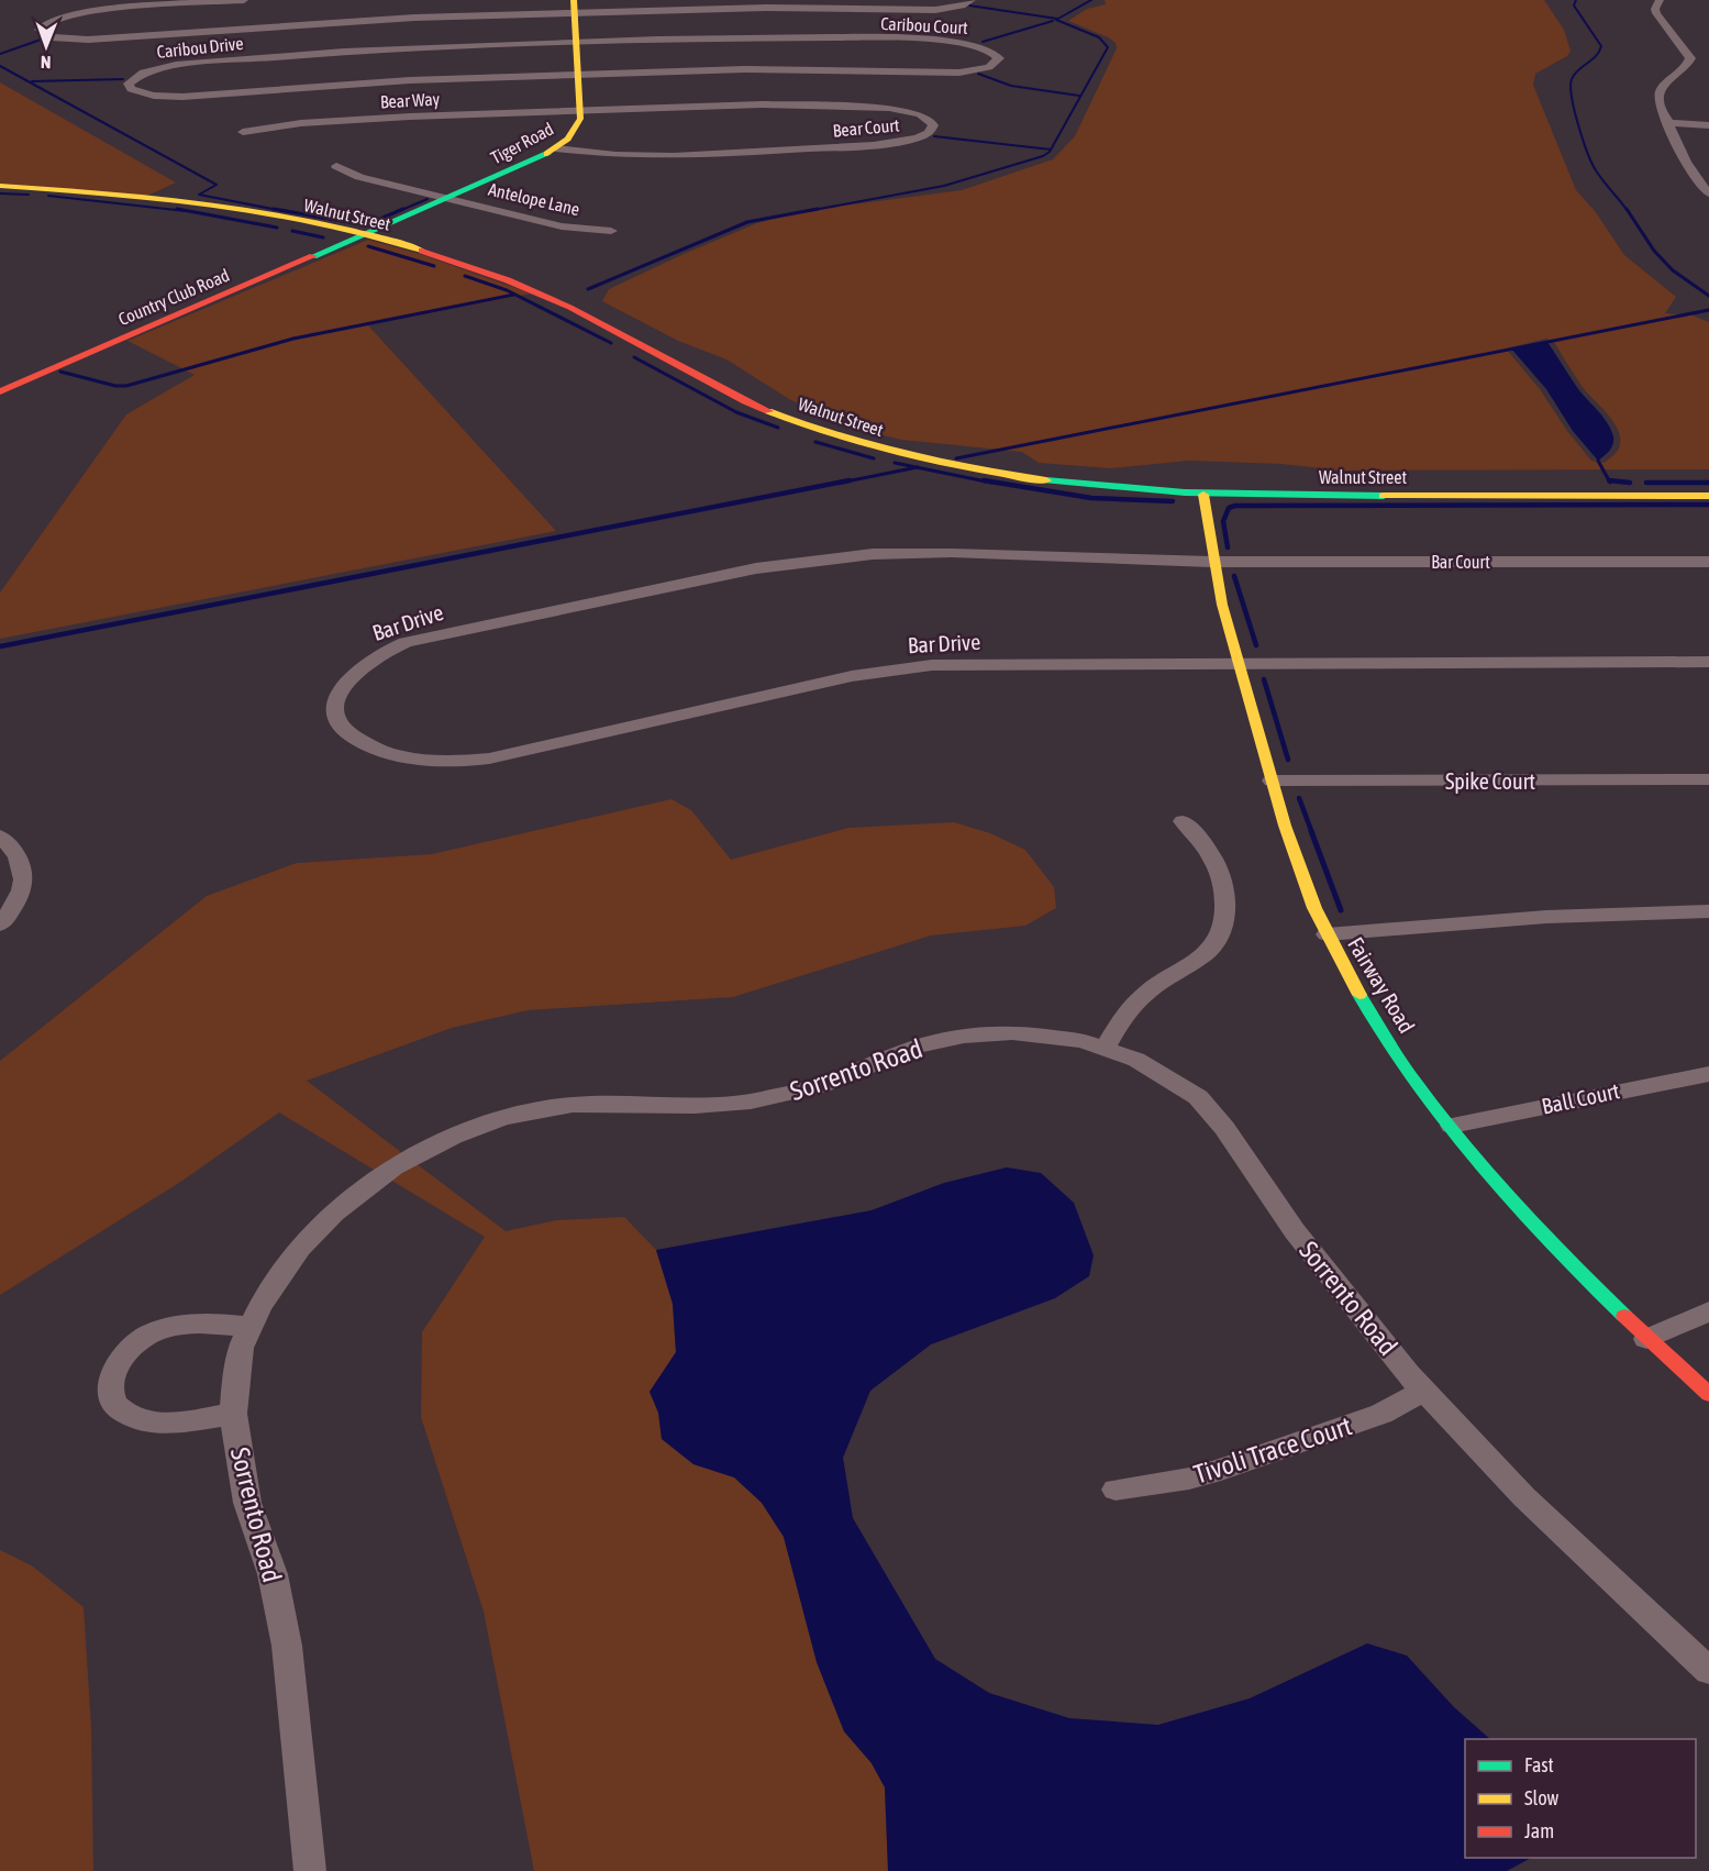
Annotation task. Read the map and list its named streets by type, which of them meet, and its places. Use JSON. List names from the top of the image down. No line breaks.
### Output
{"streets":{"street":["Caribou Court","Caribou Drive","Bear Way","Bear Court","Tiger Road","Antelope Lane","Walnut Street","Country Club Road","Bar Court","Bar Drive","Spike Court","Fairway Road","Sorrento Road","Ball Court","Tivoli Trace Court"]},"crossings":[["Caribou Court","Caribou Drive"],["Caribou Court","Tiger Road"],["Caribou Drive","Tiger Road"],["Bear Way","Bear Court"],["Bear Way","Tiger Road"],["Bear Court","Tiger Road"],["Tiger Road","Antelope Lane"],["Tiger Road","Walnut Street"],["Tiger Road","Country Club Road"],["Walnut Street","Country Club Road"],["Walnut Street","Fairway Road"],["Bar Court","Bar Drive"],["Bar Court","Fairway Road"],["Bar Drive","Fairway Road"],["Spike Court","Fairway Road"],["Fairway Road","Ball Court"],["Sorrento Road","Tivoli Trace Court"]],"legend":["Fast","Slow","Jam"],"north":"bottom"}
